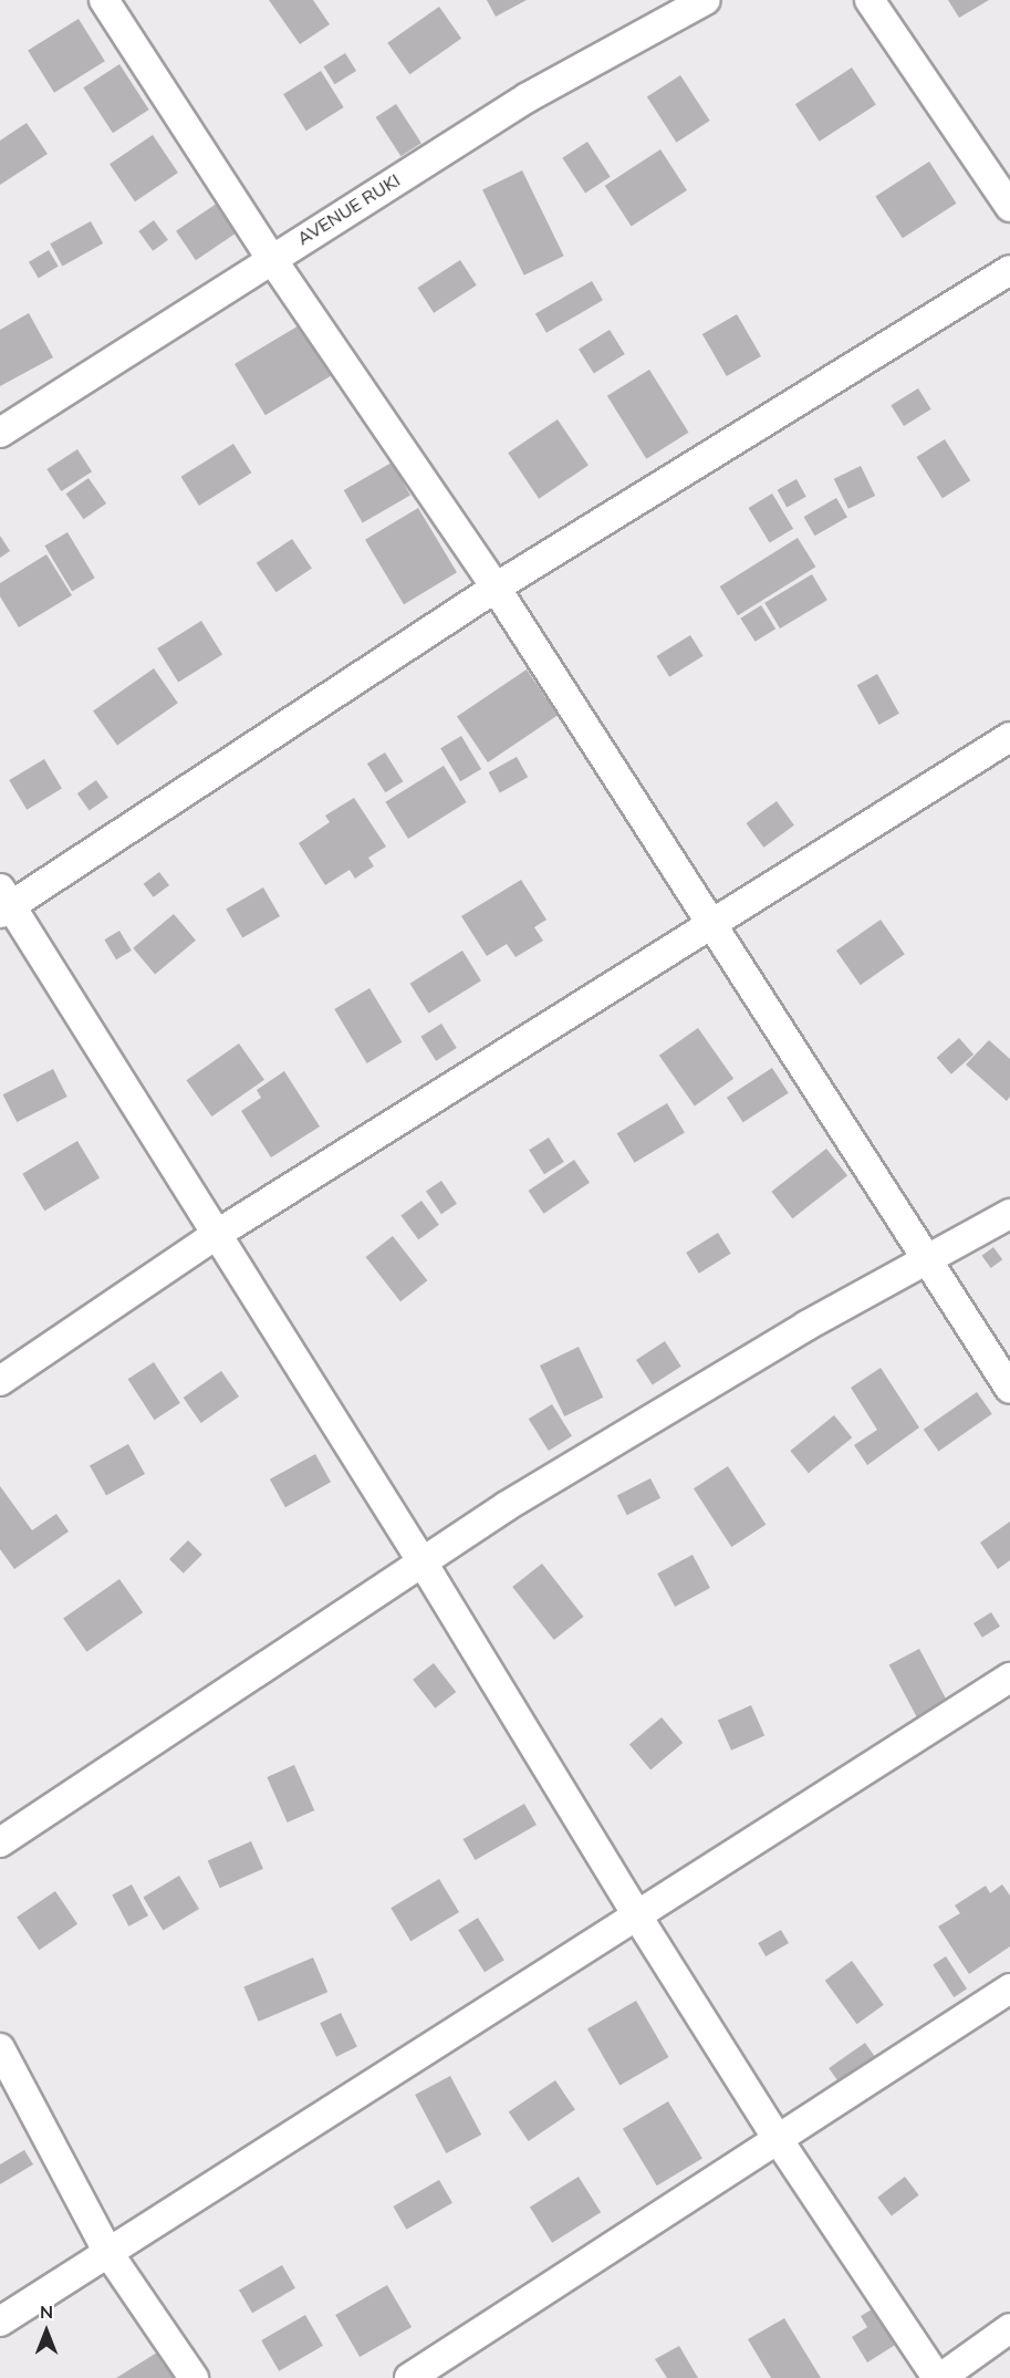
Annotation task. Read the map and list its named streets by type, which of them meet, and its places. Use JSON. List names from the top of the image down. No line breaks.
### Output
{"streets":{"street":["AVENUE RUKI"]},"north":"top"}
